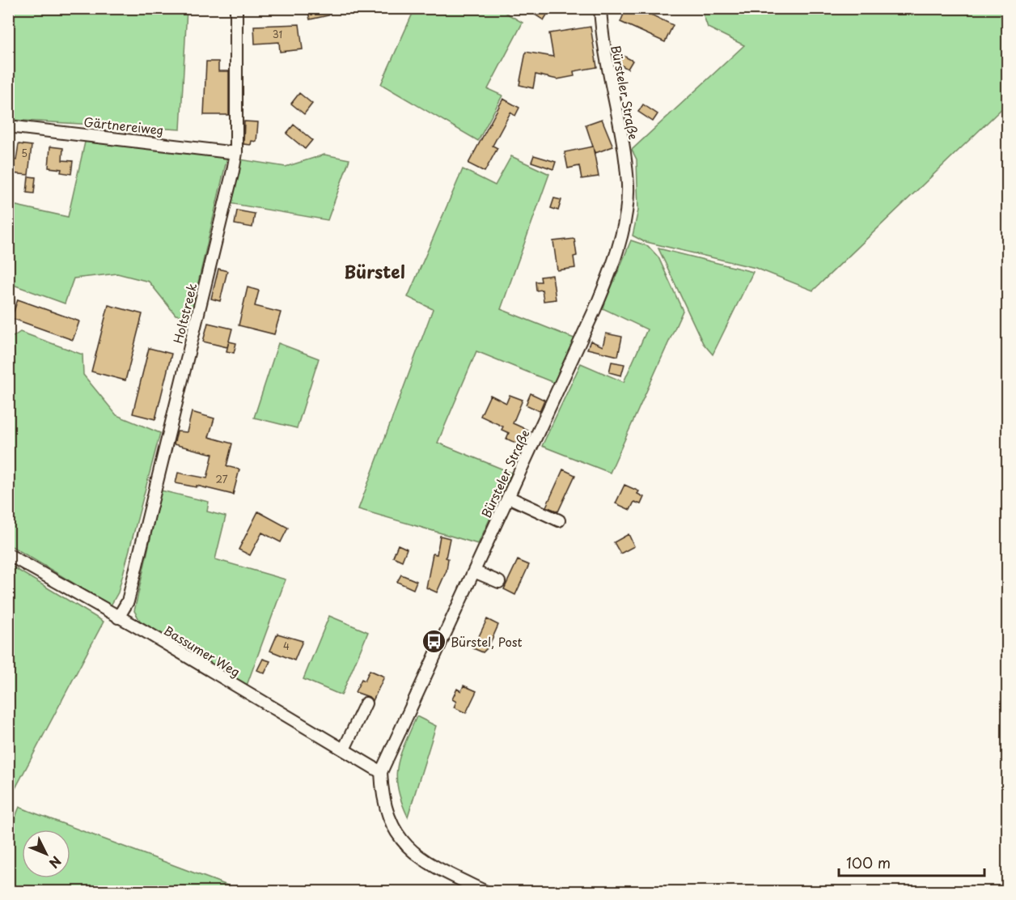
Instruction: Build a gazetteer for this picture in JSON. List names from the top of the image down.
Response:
{
  "streets": {
    "street": [
      "Bürsteler Straße",
      "Gärtnereiweg",
      "Holtstreek",
      "Bassumer Weg"
    ]
  },
  "crossings": [
    ["Bürsteler Straße", "Bassumer Weg"],
    ["Gärtnereiweg", "Holtstreek"],
    ["Holtstreek", "Bassumer Weg"]
  ],
  "districts": ["Bürstel"],
  "places": {
    "bus stop": ["Bürstel, Post"]
  },
  "house_numbers": [
    "31",
    "5",
    "27",
    "4"
  ],
  "scale_bar": "100 m",
  "north": "bottom right"
}
